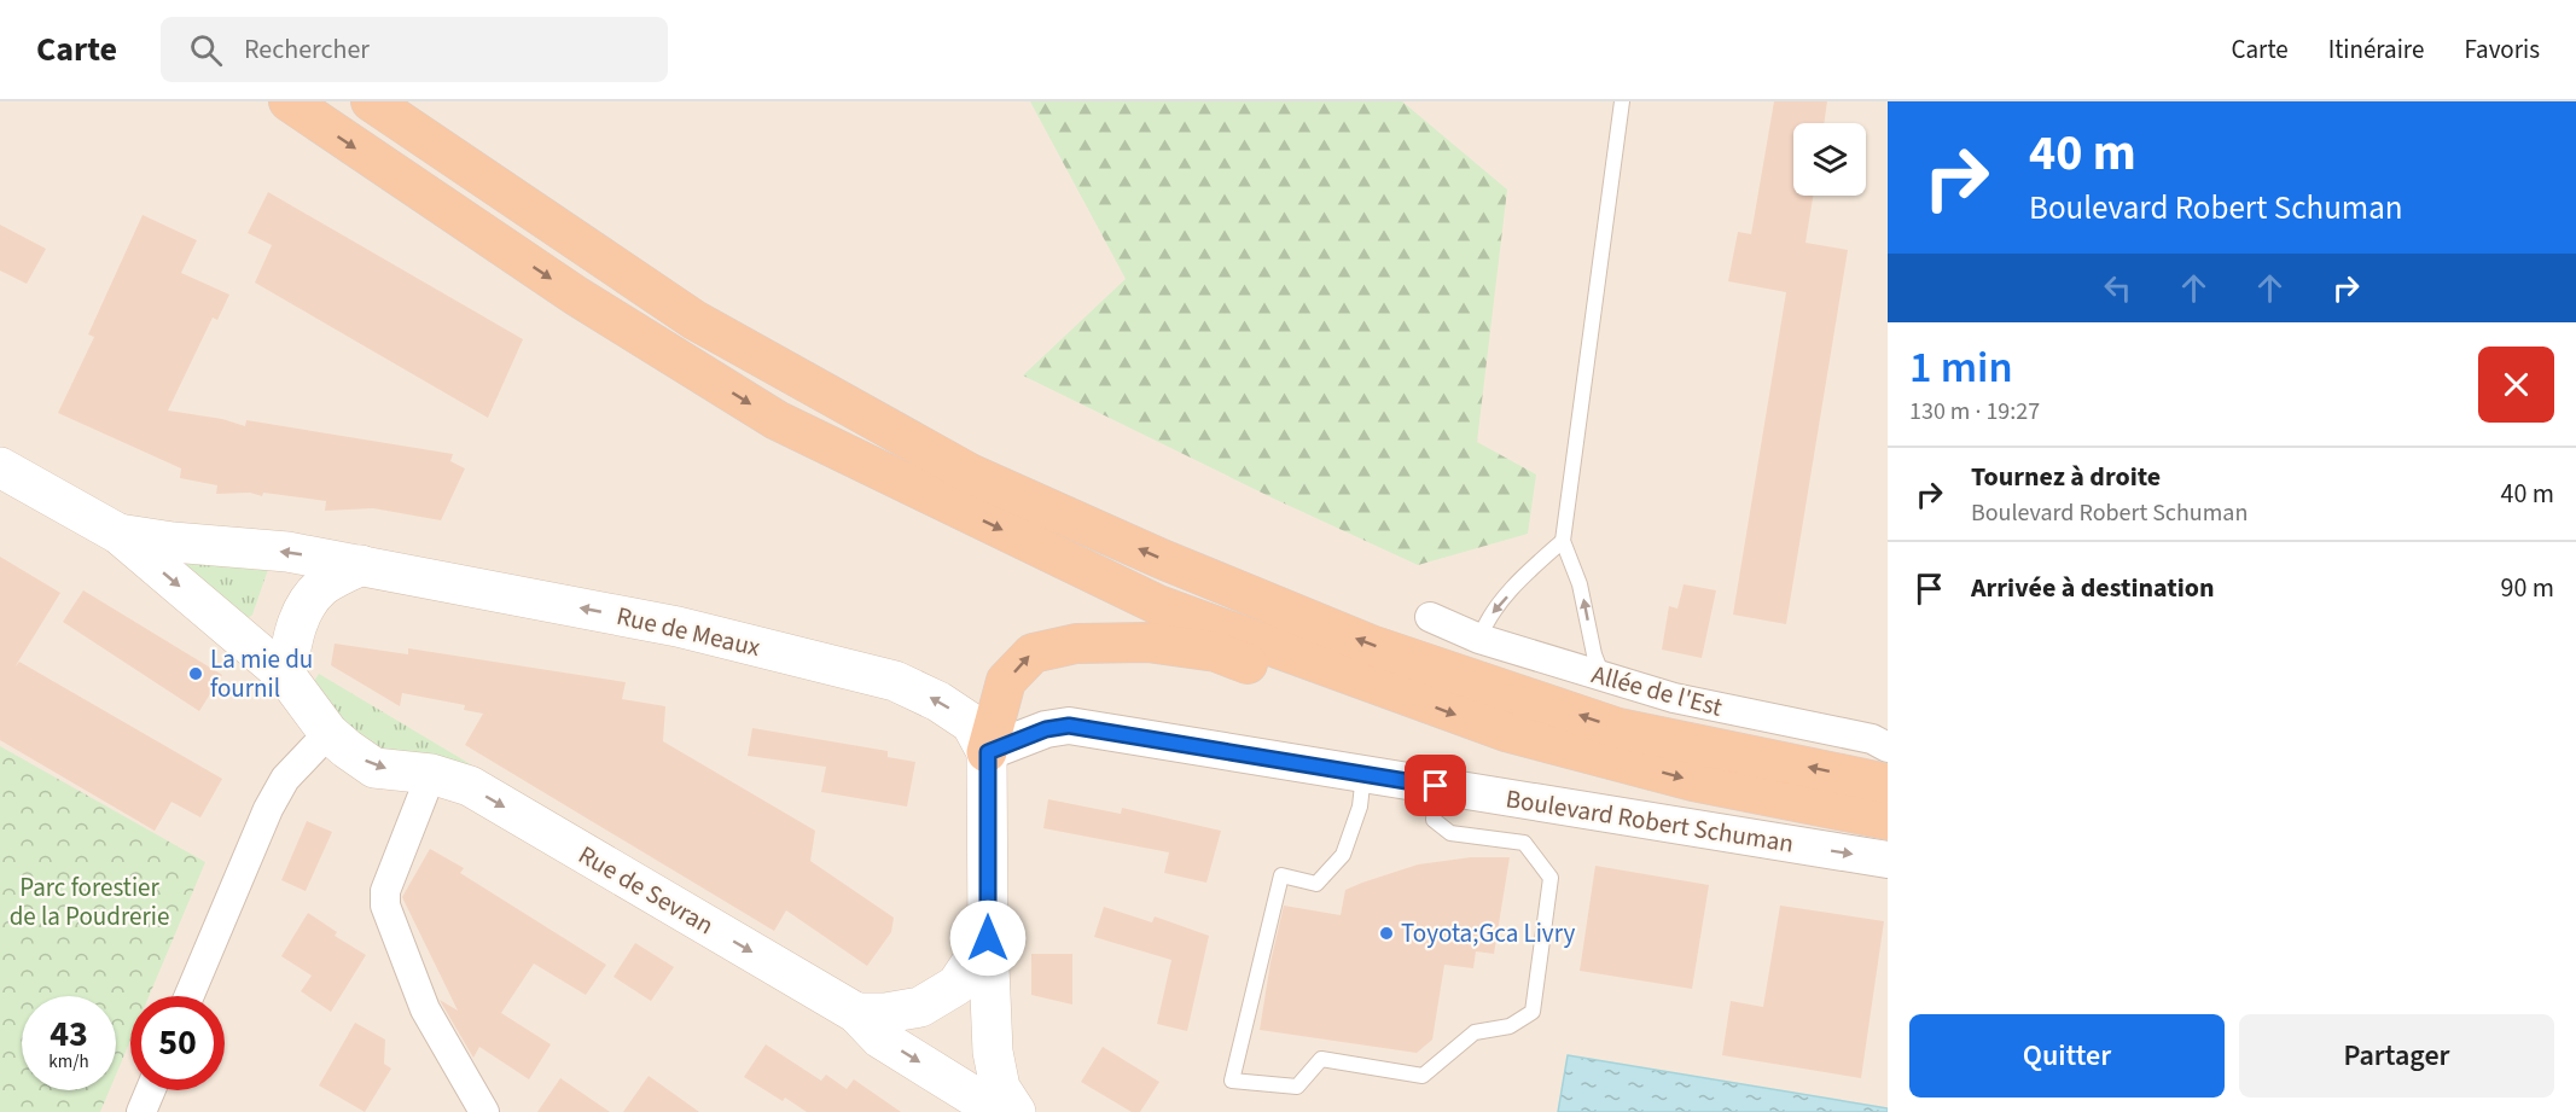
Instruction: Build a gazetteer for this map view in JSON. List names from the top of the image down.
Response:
{
  "streets": {
    "main road": ["Rue de Meaux", "Rue de Sevran"],
    "street": ["Allée de l'Est", "Boulevard Robert Schuman"]
  },
  "crossings": [
    ["Rue de Meaux", "Boulevard Robert Schuman"]
  ],
  "one_way": ["Rue de Meaux", "Boulevard Robert Schuman", "Rue de Sevran"],
  "parks": ["Parc forestier de la Poudrerie"],
  "places": ["La mie du fournil", "Toyota;Gca Livry"],
  "page": {
    "header": "Carte",
    "search": "Rechercher",
    "nav": ["Carte", "Itinéraire", "Favoris"],
    "turn": ["40 m", "Boulevard Robert Schuman"],
    "heading": ["1 min", "130 m · 19:27"],
    "list": [
      {
        "name": "Tournez à droite",
        "note": "Boulevard Robert Schuman",
        "value": "40 m"
      },
      {
        "name": "Arrivée à destination",
        "value": "90 m"
      }
    ],
    "speed": "43 km/h",
    "limit": "50",
    "buttons": ["Quitter", "Partager"]
  }
}
